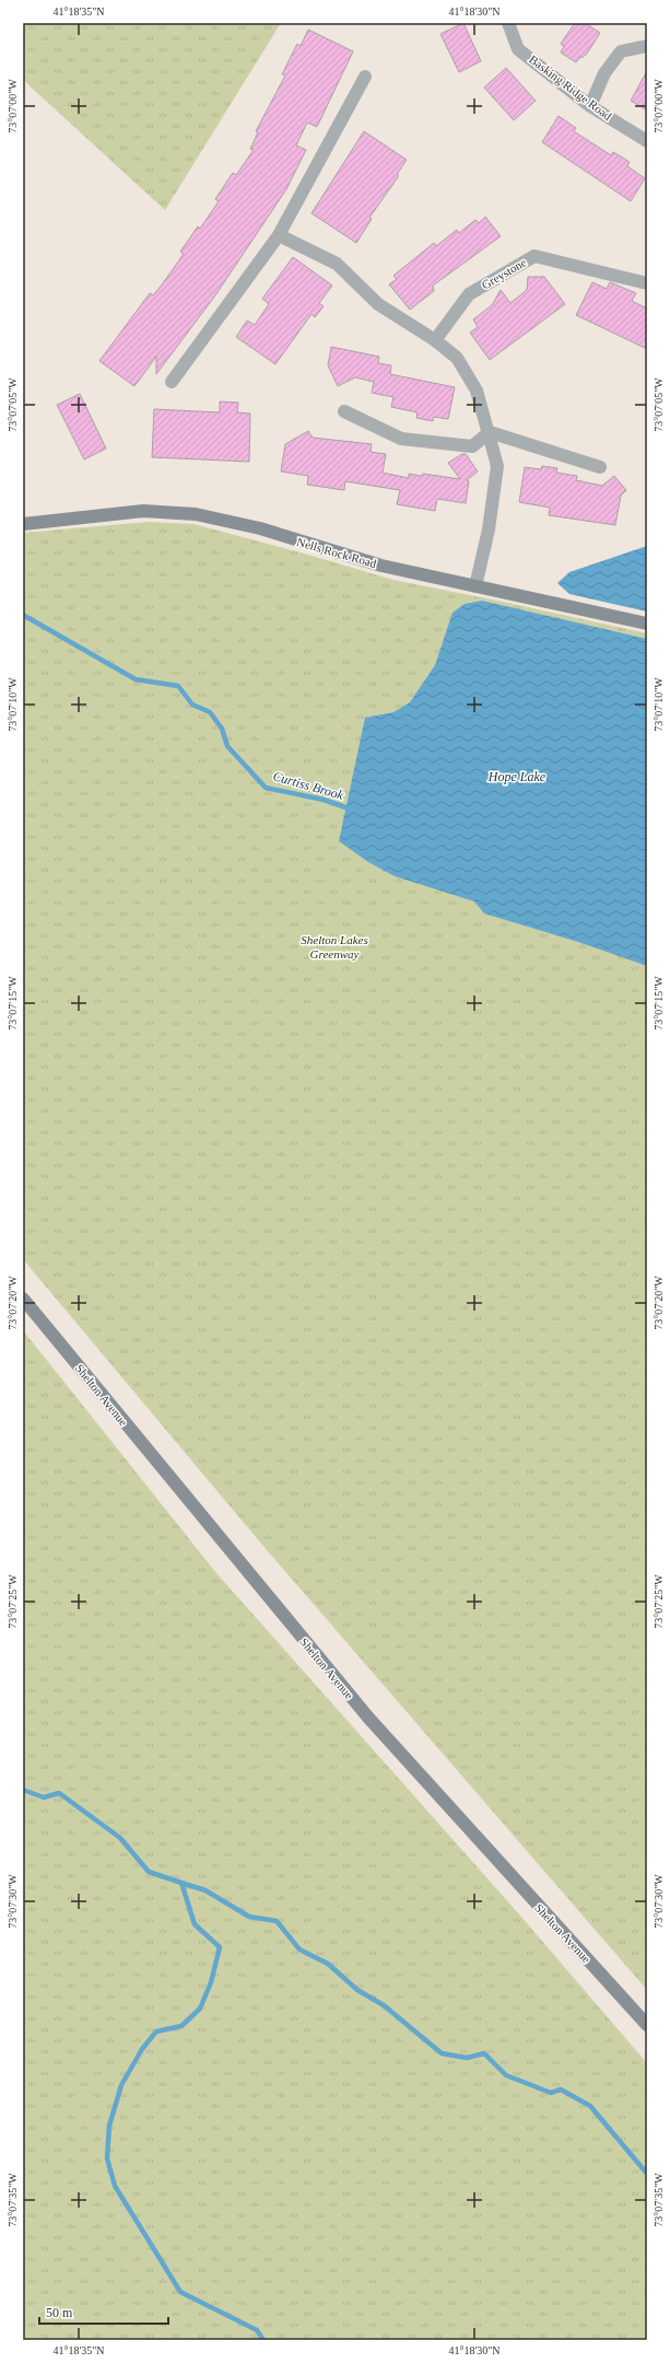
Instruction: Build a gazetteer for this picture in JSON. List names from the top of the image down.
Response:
{
  "streets": {
    "main road": ["Nells Rock Road", "Shelton Avenue"],
    "street": ["Basking Ridge Road", "Greystone"]
  },
  "water": ["Hope Lake", "Curtiss Brook"],
  "parks": ["Shelton Lakes Greenway"],
  "scale_bar": "50 m",
  "coordinates": [
    "41°18'35\"N",
    "41°18'30\"N",
    "73°07'00\"W",
    "73°07'05\"W",
    "73°07'10\"W",
    "73°07'15\"W",
    "73°07'20\"W",
    "73°07'25\"W",
    "73°07'30\"W",
    "73°07'35\"W"
  ]
}
